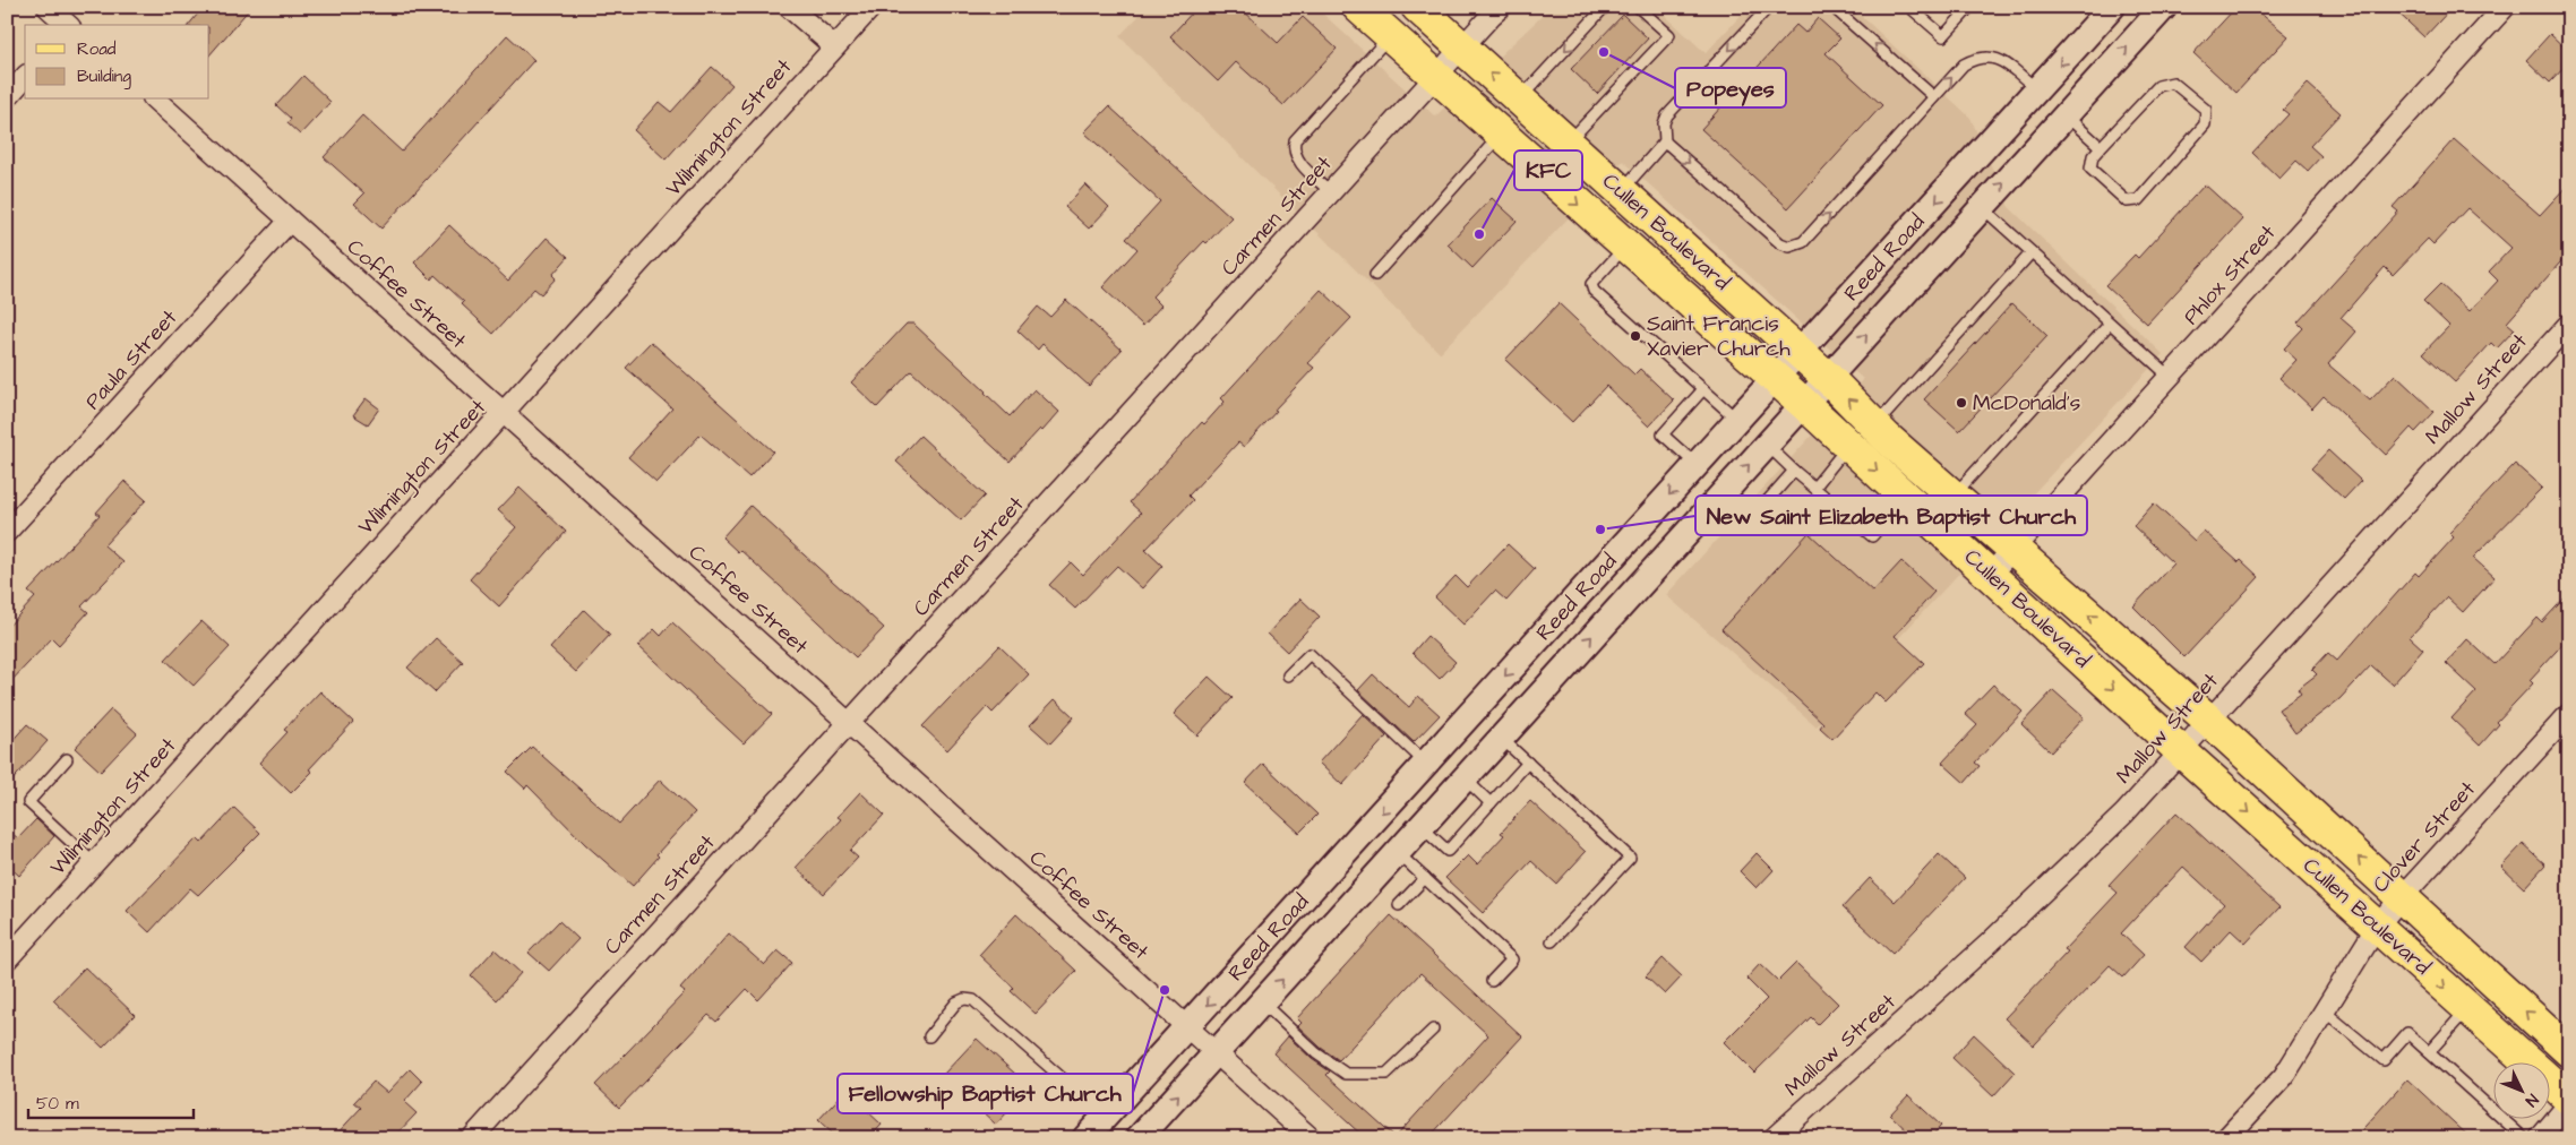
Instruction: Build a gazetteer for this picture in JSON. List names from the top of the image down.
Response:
{
  "streets": {
    "main road": ["Cullen Boulevard"],
    "street": [
      "Wilmington Street",
      "Carmen Street",
      "Reed Road",
      "Phlox Street",
      "Coffee Street",
      "Paula Street",
      "Mallow Street",
      "Clover Street"
    ]
  },
  "crossings": [
    ["Wilmington Street", "Coffee Street"],
    ["Carmen Street", "Cullen Boulevard"],
    ["Carmen Street", "Coffee Street"],
    ["Cullen Boulevard", "Reed Road"],
    ["Cullen Boulevard", "Phlox Street"],
    ["Cullen Boulevard", "Mallow Street"],
    ["Cullen Boulevard", "Clover Street"],
    ["Reed Road", "Coffee Street"],
    ["Coffee Street", "Paula Street"]
  ],
  "places": [
    "Popeyes",
    "KFC",
    "Saint Francis Xavier Church",
    "McDonald's",
    "New Saint Elizabeth Baptist Church",
    "Fellowship Baptist Church"
  ],
  "legend": ["Road", "Building"],
  "scale_bar": "50 m",
  "north": "bottom right"
}
